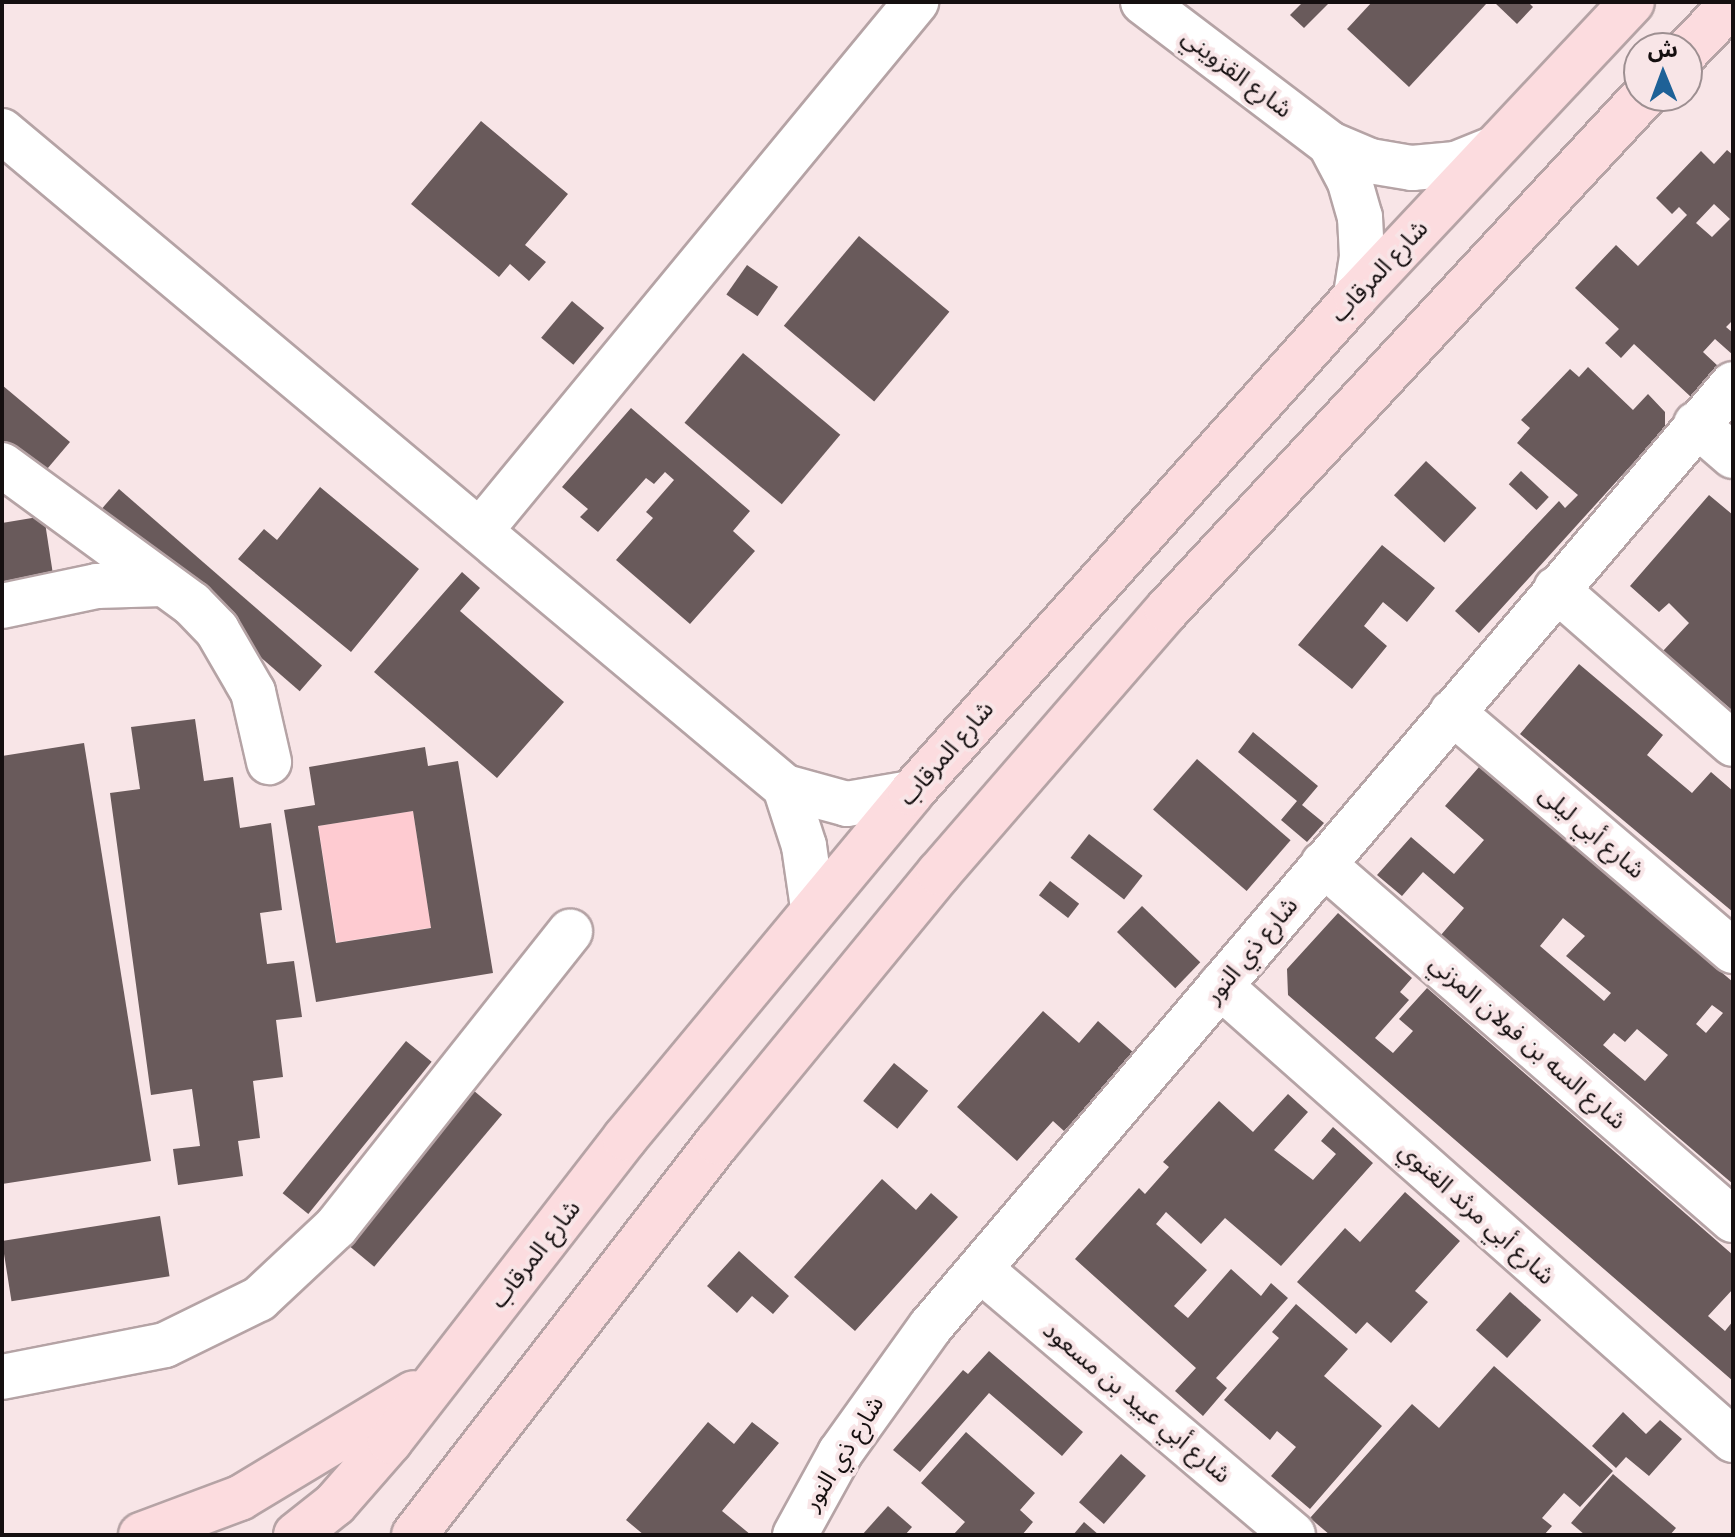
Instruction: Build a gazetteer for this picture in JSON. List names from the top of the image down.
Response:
{
  "streets": {
    "main road": ["شارع المرقاب"],
    "street": [
      "شارع القزويني",
      "شارع أبي ليلى",
      "شارع ذي النور",
      "شارع السه بن فولان المزني",
      "شارع أبي مرثد الغنوي",
      "شارع أبي عبيد بن مسعود"
    ]
  },
  "crossings": [
    ["شارع القزويني", "شارع المرقاب"],
    ["شارع أبي ليلى", "شارع ذي النور"],
    ["شارع ذي النور", "شارع السه بن فولان المزني"],
    ["شارع ذي النور", "شارع أبي مرثد الغنوي"],
    ["شارع ذي النور", "شارع أبي عبيد بن مسعود"]
  ],
  "north": "top"
}
